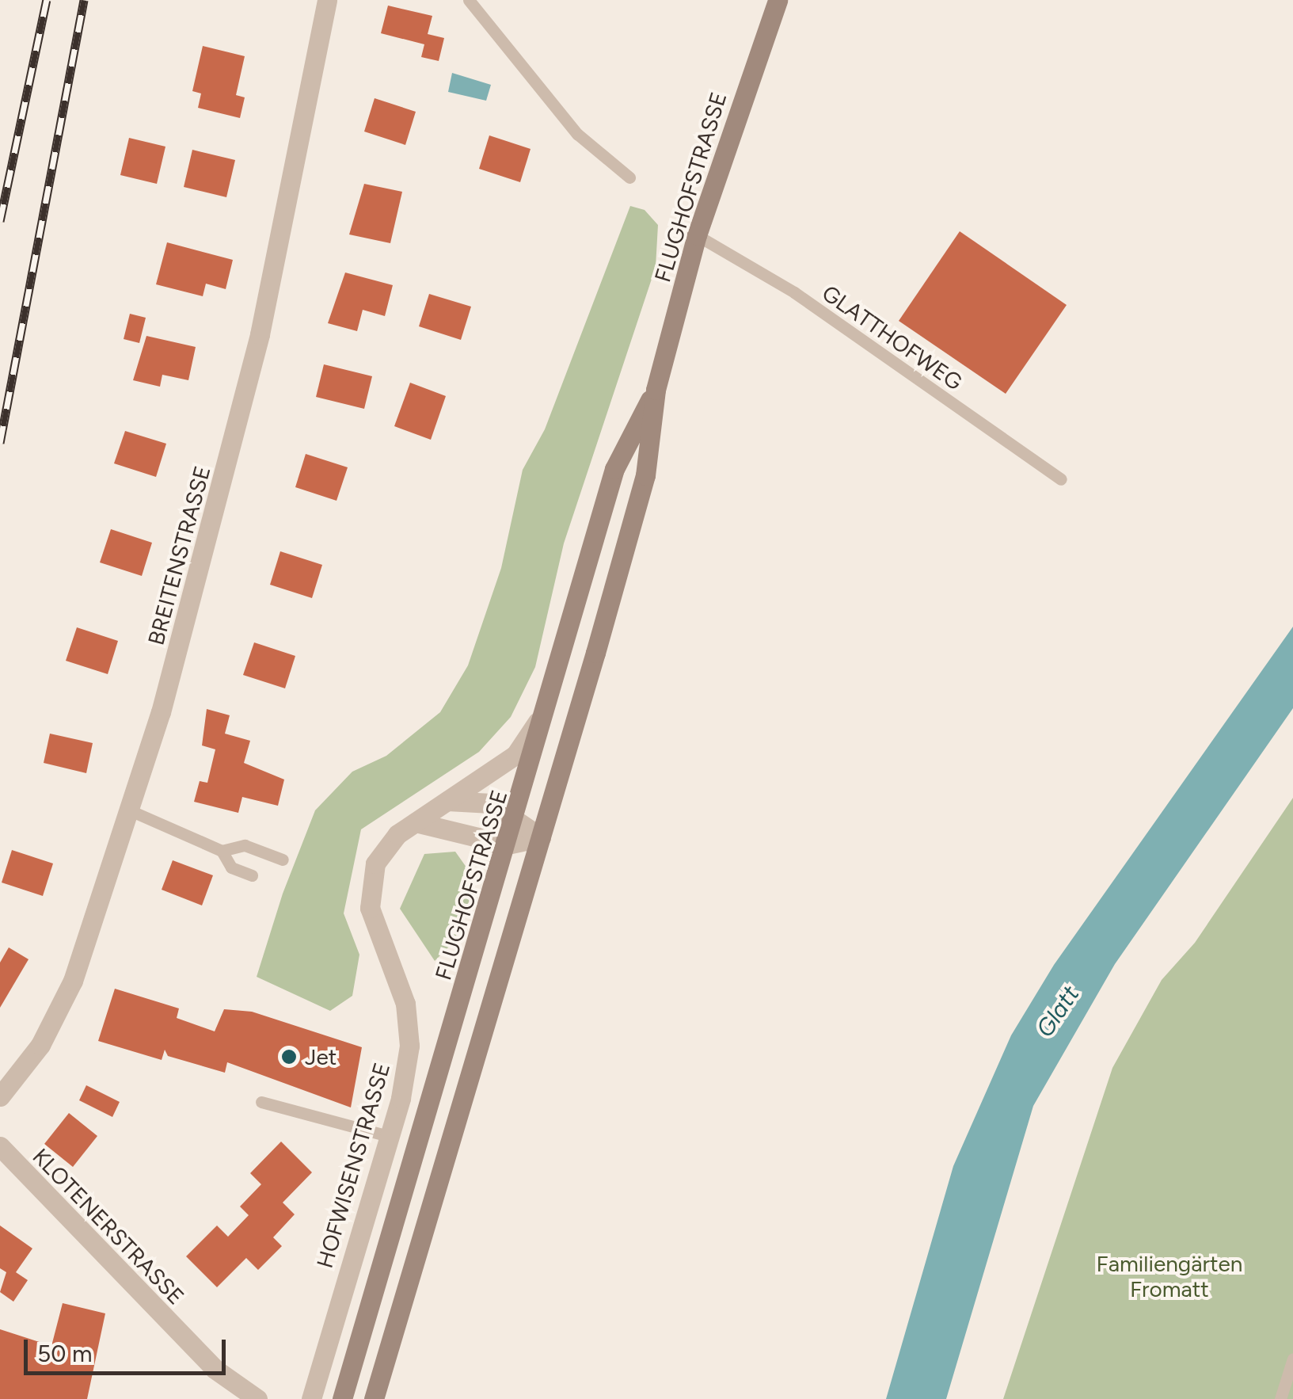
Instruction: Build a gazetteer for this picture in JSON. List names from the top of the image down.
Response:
{
  "streets": {
    "main road": ["FLUGHOFSTRASSE"],
    "street": ["BREITENSTRASSE", "HOFWISENSTRASSE", "KLOTENERSTRASSE"],
    "lane": ["GLATTHOFWEG"]
  },
  "crossings": [
    ["FLUGHOFSTRASSE", "GLATTHOFWEG"],
    ["FLUGHOFSTRASSE", "HOFWISENSTRASSE"]
  ],
  "water": ["Glatt"],
  "parks": ["Familiengärten Fromatt"],
  "places": ["Jet"],
  "scale_bar": "50 m"
}
